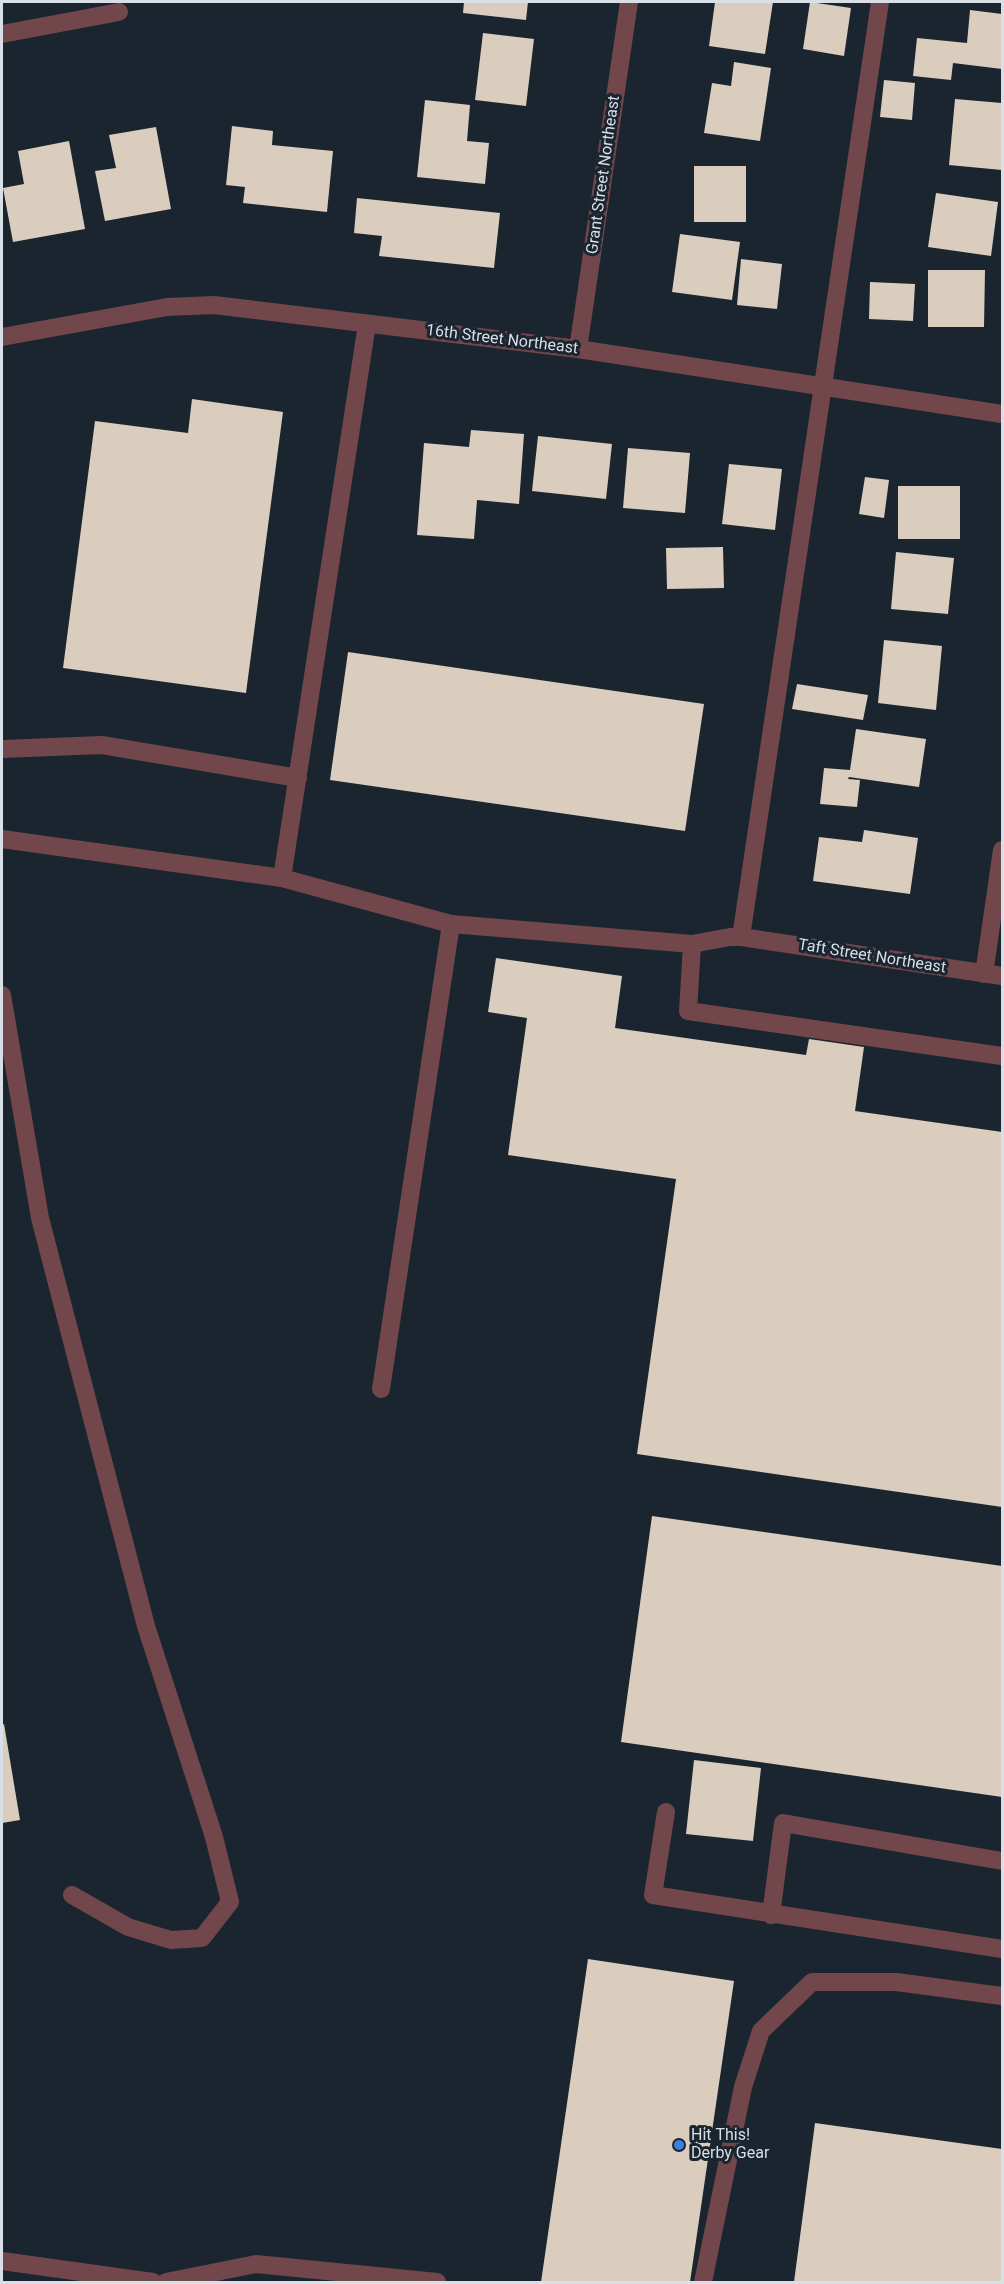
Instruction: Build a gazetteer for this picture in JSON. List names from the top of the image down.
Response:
{
  "streets": {
    "street": ["Grant Street Northeast", "16th Street Northeast", "Taft Street Northeast"]
  },
  "crossings": [
    ["Grant Street Northeast", "16th Street Northeast"]
  ],
  "places": ["Hit This! Derby Gear"]
}
